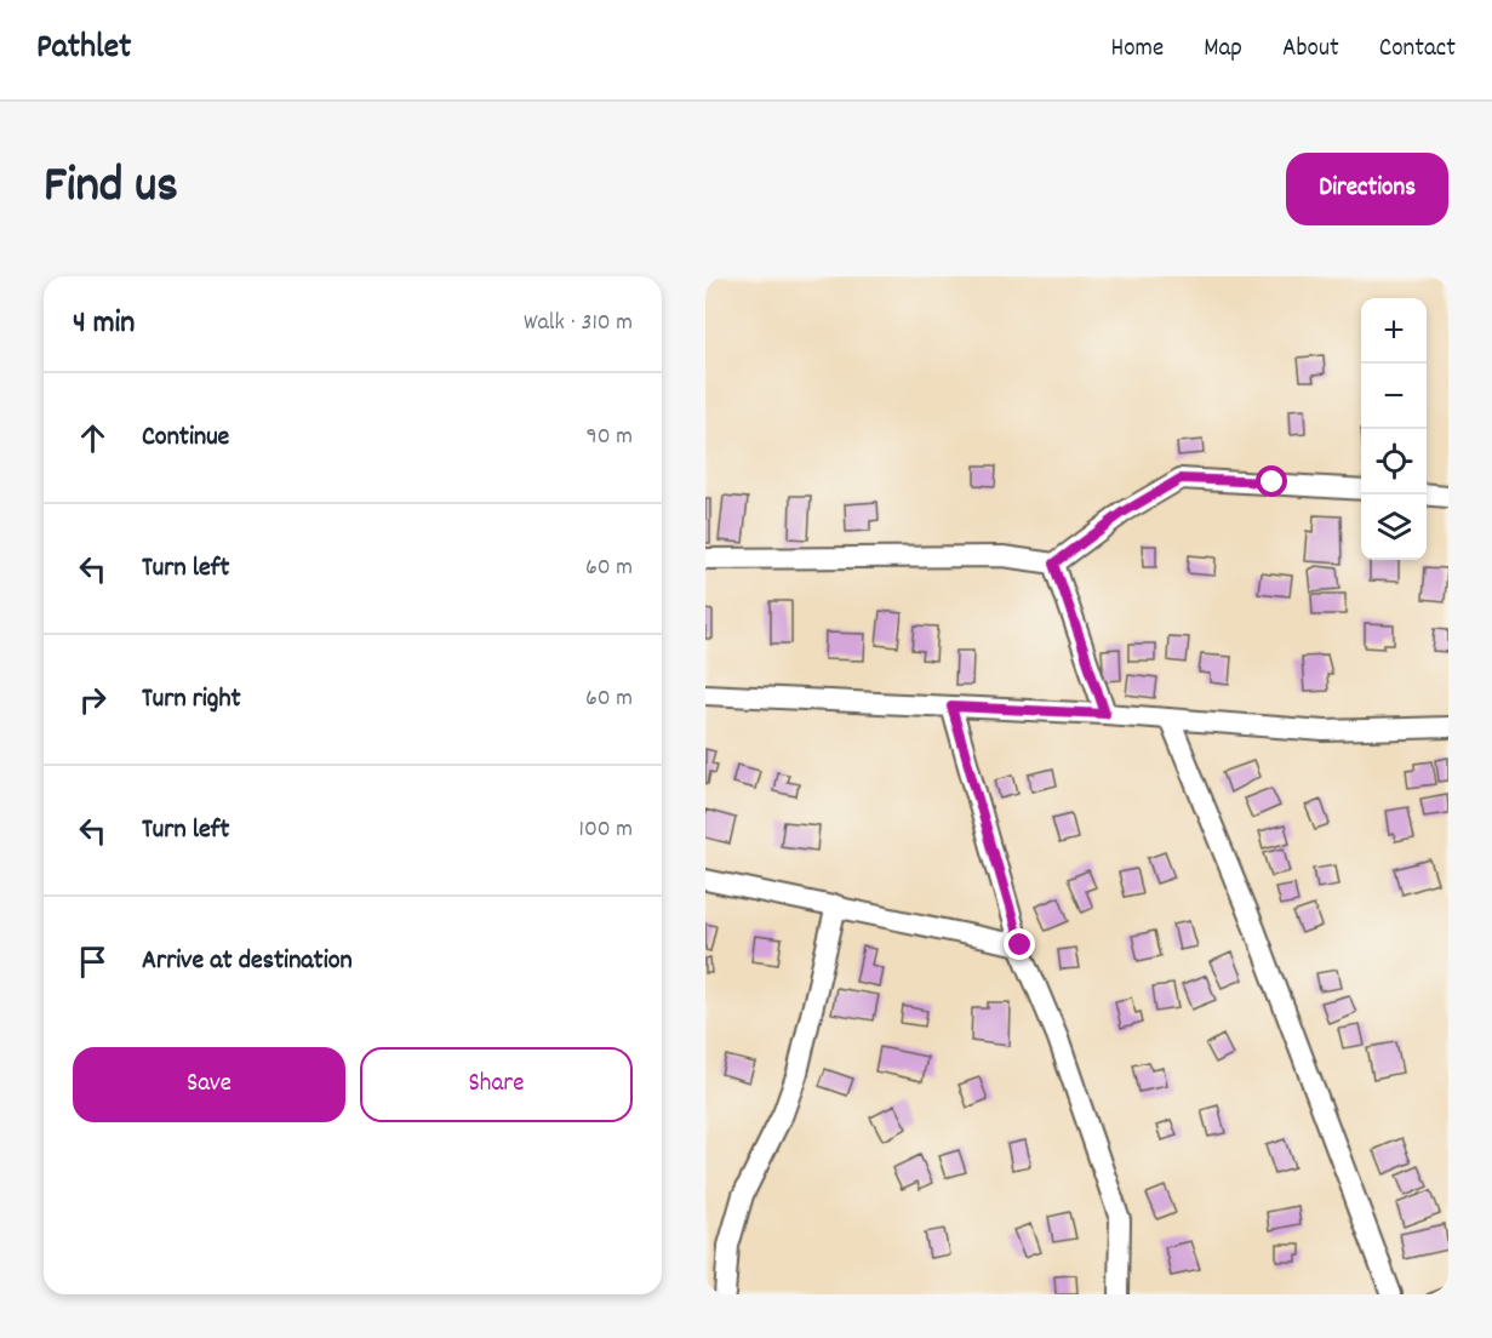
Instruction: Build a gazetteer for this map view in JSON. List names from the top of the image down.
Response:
{
  "page": {
    "header": "Pathlet",
    "nav": [
      "Home",
      "Map",
      "About",
      "Contact"
    ],
    "title": "Find us",
    "buttons": [
      "Directions",
      ["Save", "Share"]
    ],
    "heading": ["4 min", "Walk · 310 m"],
    "map_buttons": ["+", "−"],
    "list": [
      ["Continue", "90 m"],
      ["Turn left", "60 m"],
      ["Turn right", "60 m"],
      ["Turn left", "100 m"],
      "Arrive at destination"
    ]
  }
}
